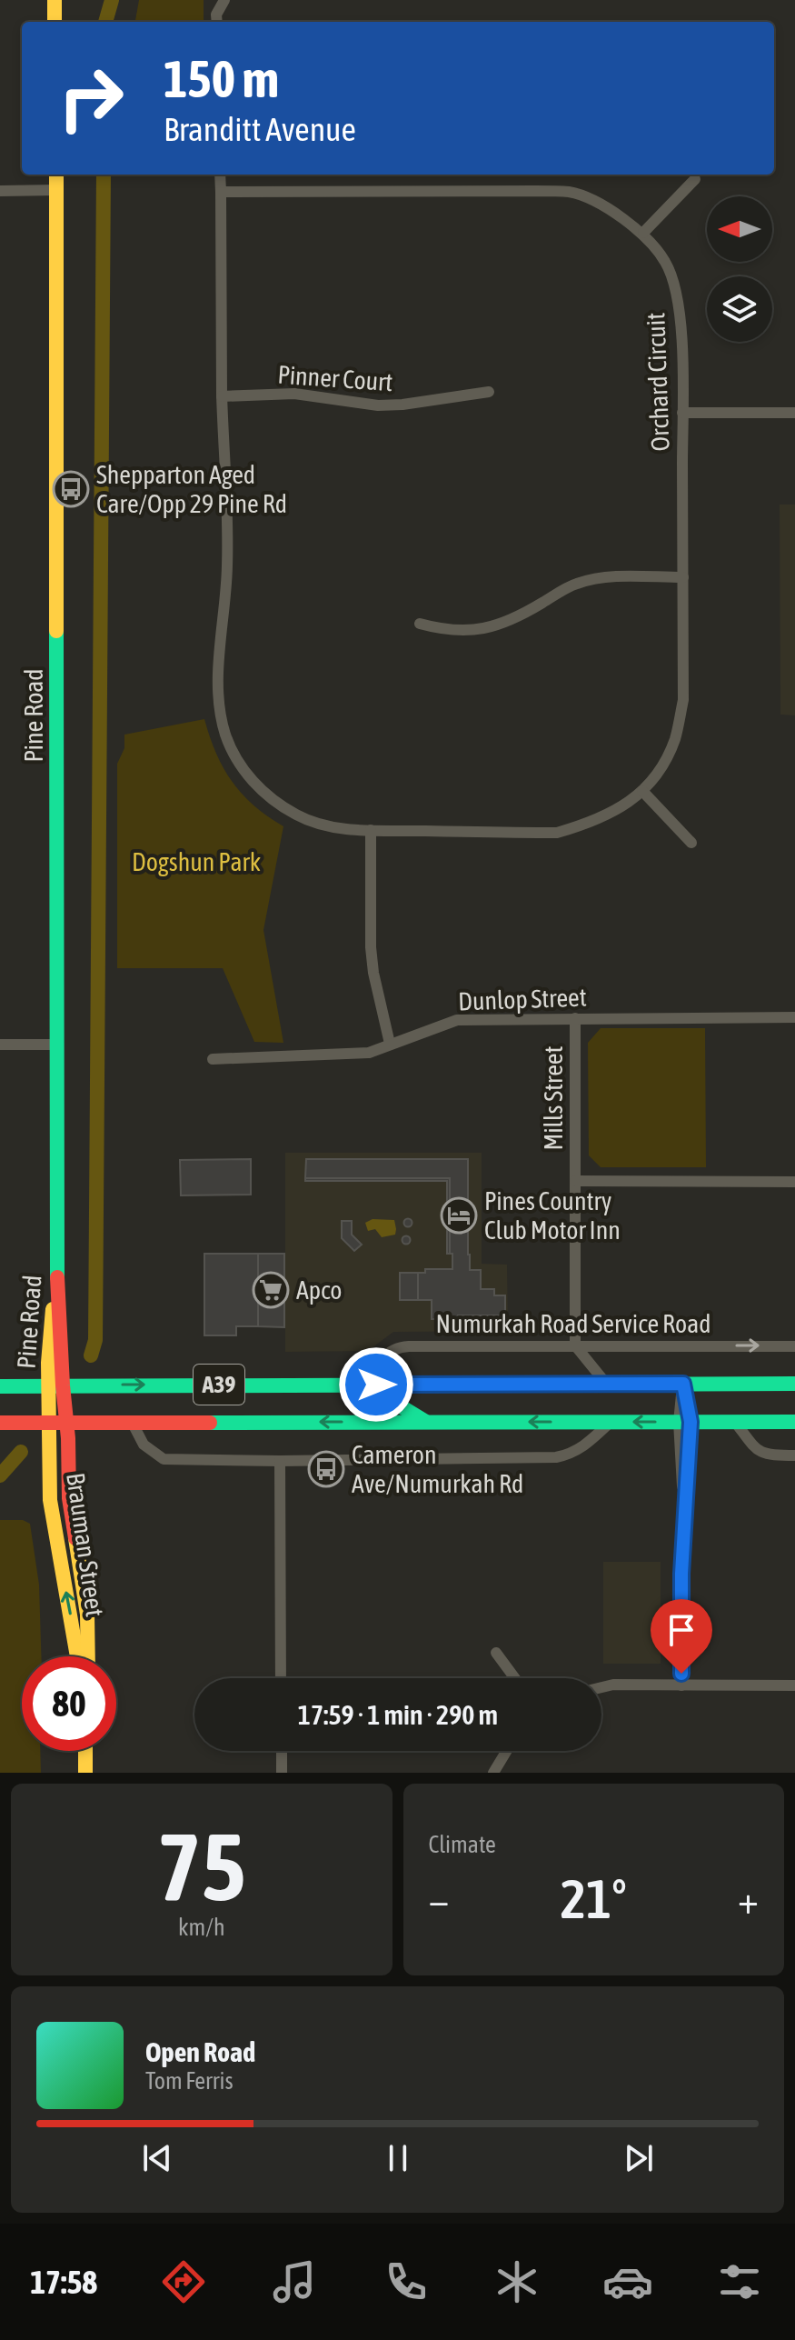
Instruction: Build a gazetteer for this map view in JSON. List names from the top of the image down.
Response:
{
  "streets": {
    "main road": ["Pine Road", "A39", "Brauman Street"],
    "street": [
      "Pinner Court",
      "Orchard Circuit",
      "Dunlop Street",
      "Mills Street",
      "Numurkah Road Service Road"
    ]
  },
  "crossings": [
    ["Pinner Court", "Orchard Circuit"],
    ["Pine Road", "A39"],
    ["Pine Road", "Brauman Street"],
    ["Dunlop Street", "Mills Street"],
    ["Mills Street", "Numurkah Road Service Road"],
    ["Numurkah Road Service Road", "A39"],
    ["A39", "Brauman Street"]
  ],
  "one_way": ["Numurkah Road Service Road"],
  "parks": ["Dogshun Park"],
  "places": {
    "bus stop": ["Shepparton Aged Care/Opp 29 Pine Rd", "Cameron Ave/Numurkah Rd"],
    "hotel": ["Pines Country Club Motor Inn"],
    "supermarket": ["Apco"]
  },
  "north": "left",
  "page": {
    "turn": ["150 m", "Branditt Avenue"],
    "limit": "80",
    "trip": "17:59 · 1 min · 290 m",
    "tile": [
      ["75", "km/h"],
      "Climate"
    ],
    "heat": ["−", "21°", "+"],
    "song": ["Open Road", "Tom Ferris"],
    "tabs": "17:58"
  }
}
